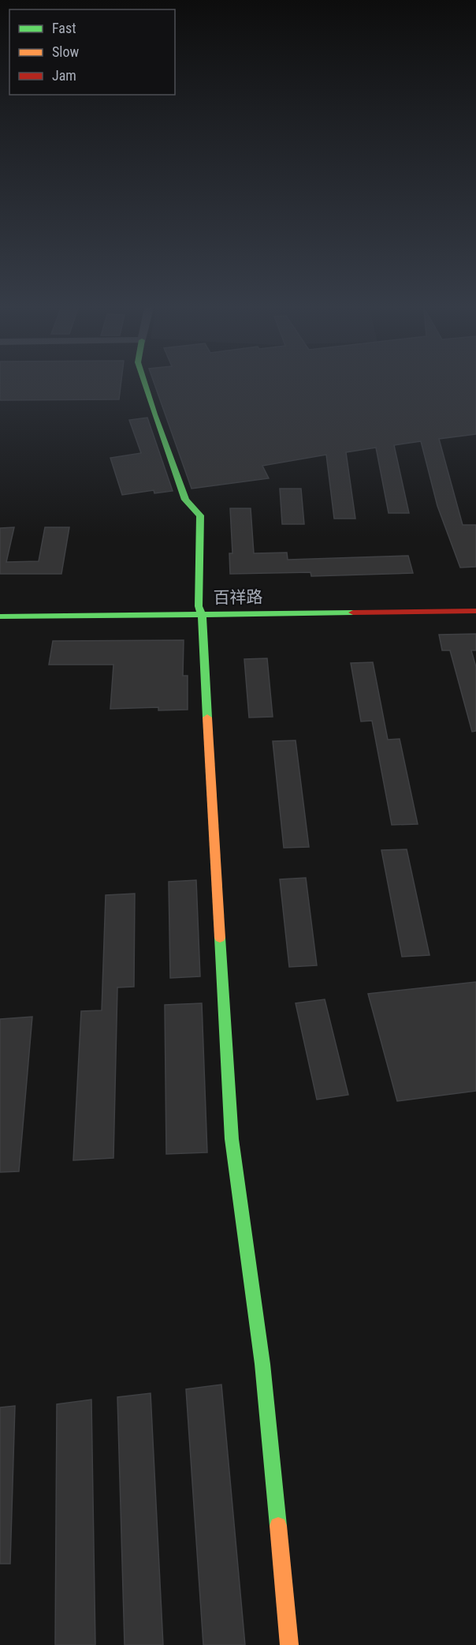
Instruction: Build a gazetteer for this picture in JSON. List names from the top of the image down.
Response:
{
  "streets": {
    "street": ["百祥路"]
  },
  "legend": ["Fast", "Slow", "Jam"]
}
